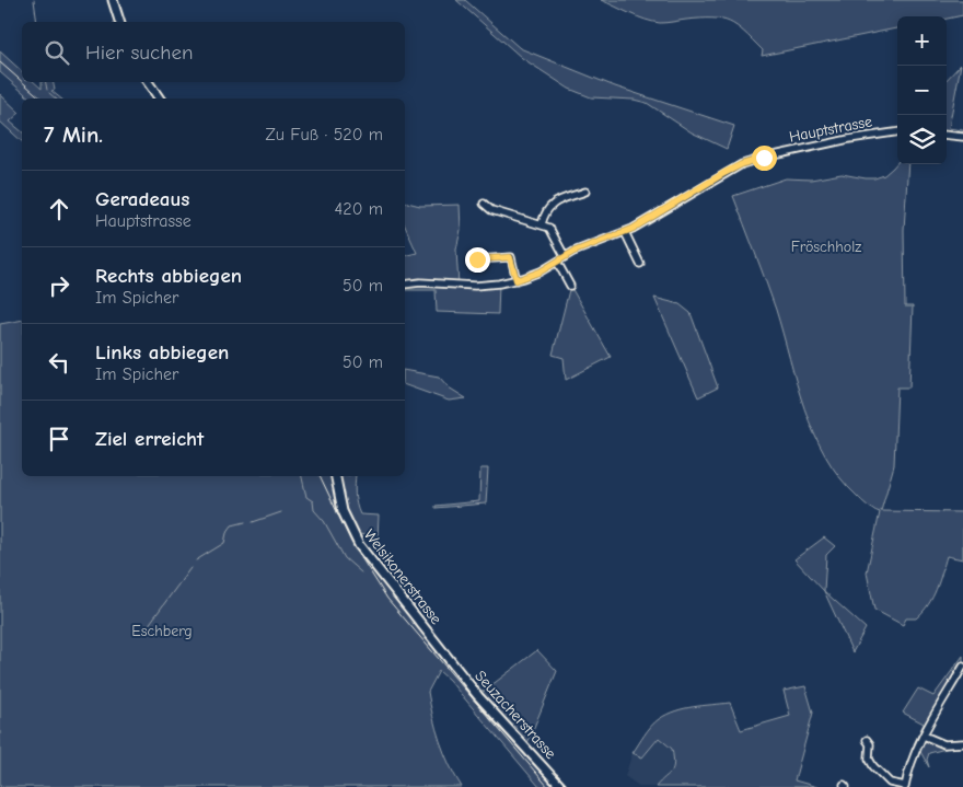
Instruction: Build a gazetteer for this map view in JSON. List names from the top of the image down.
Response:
{
  "streets": {
    "main road": ["Welsikonerstrasse", "Seuzacherstrasse"],
    "street": ["Hauptstrasse"]
  },
  "crossings": [
    ["Welsikonerstrasse", "Seuzacherstrasse"]
  ],
  "parks": ["Fröschholz", "Eschberg"],
  "page": {
    "map_buttons": ["+", "−"],
    "search": "Hier suchen",
    "heading": ["7 Min.", "Zu Fuß · 520 m"],
    "list": [
      ["Geradeaus", "Hauptstrasse", "420 m"],
      ["Rechts abbiegen", "Im Spicher", "50 m"],
      ["Links abbiegen", "Im Spicher", "50 m"],
      "Ziel erreicht"
    ]
  }
}
